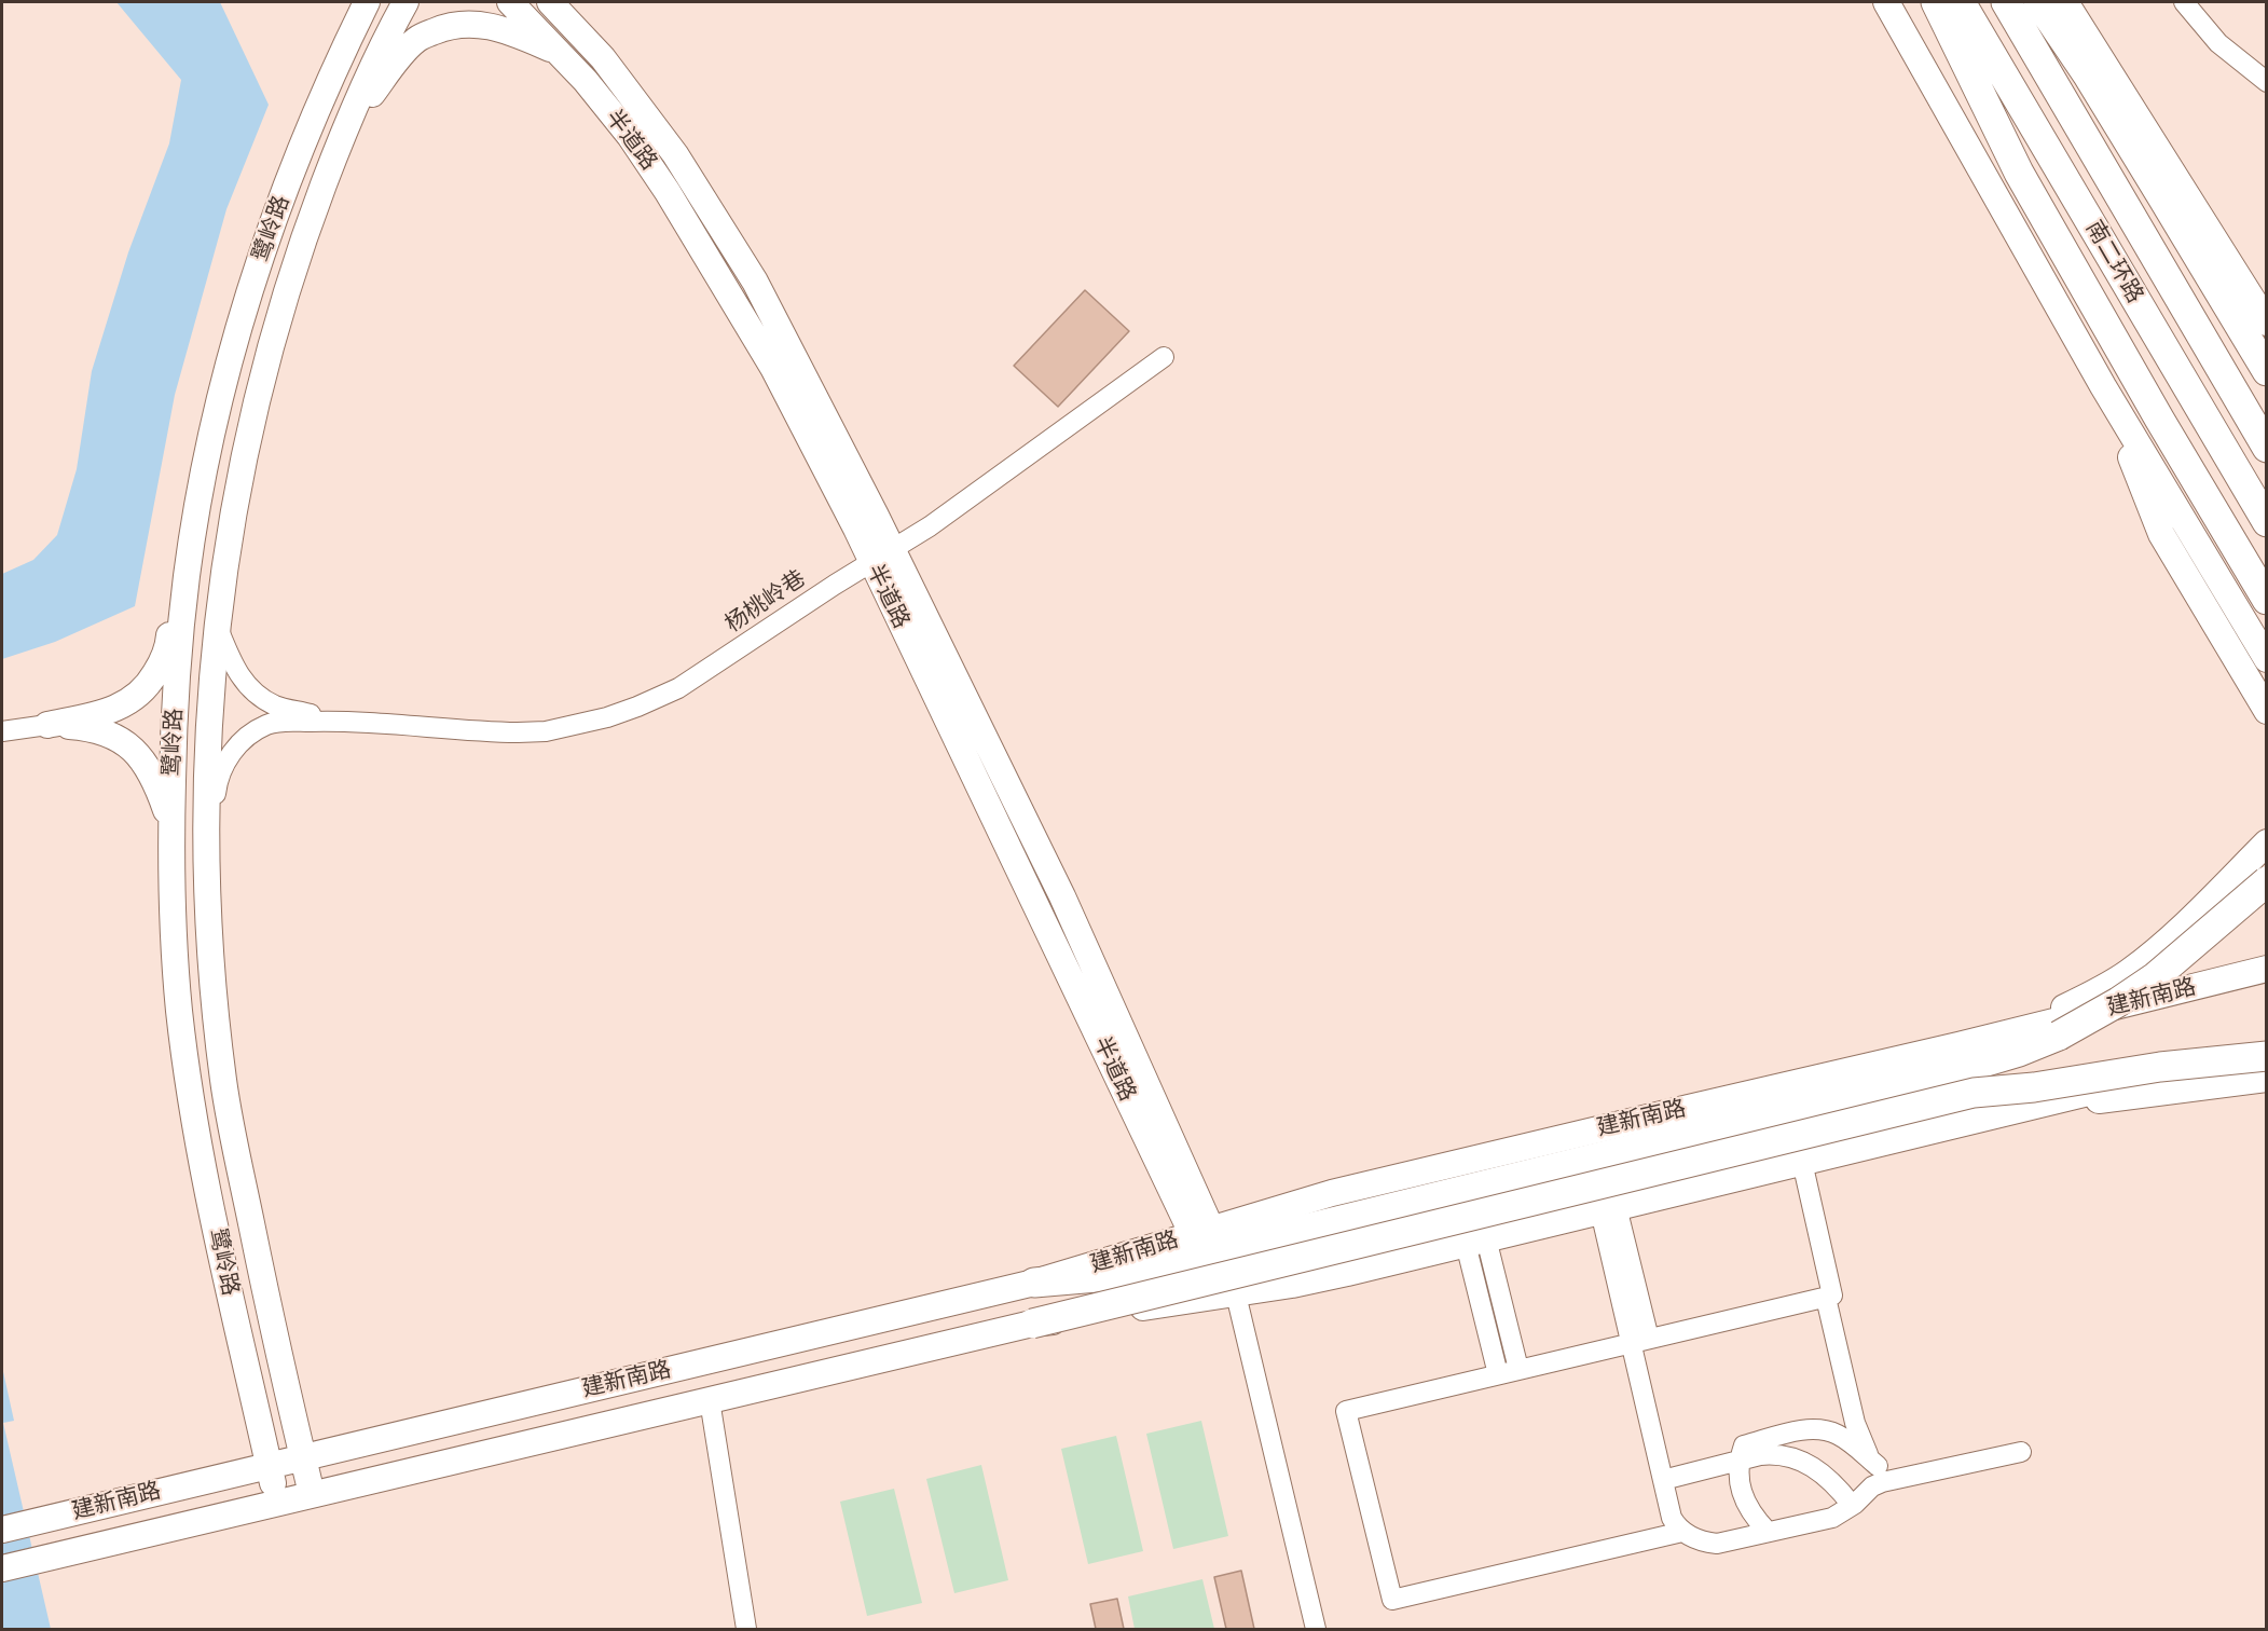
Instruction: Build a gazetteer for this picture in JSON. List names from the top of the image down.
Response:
{
  "streets": {
    "highway": ["南二环路"],
    "main road": ["半道路", "鹭岭路", "建新南路"],
    "street": ["杨桃岭巷"]
  },
  "crossings": [
    ["半道路", "杨桃岭巷"],
    ["半道路", "建新南路"],
    ["鹭岭路", "建新南路"]
  ]
}
